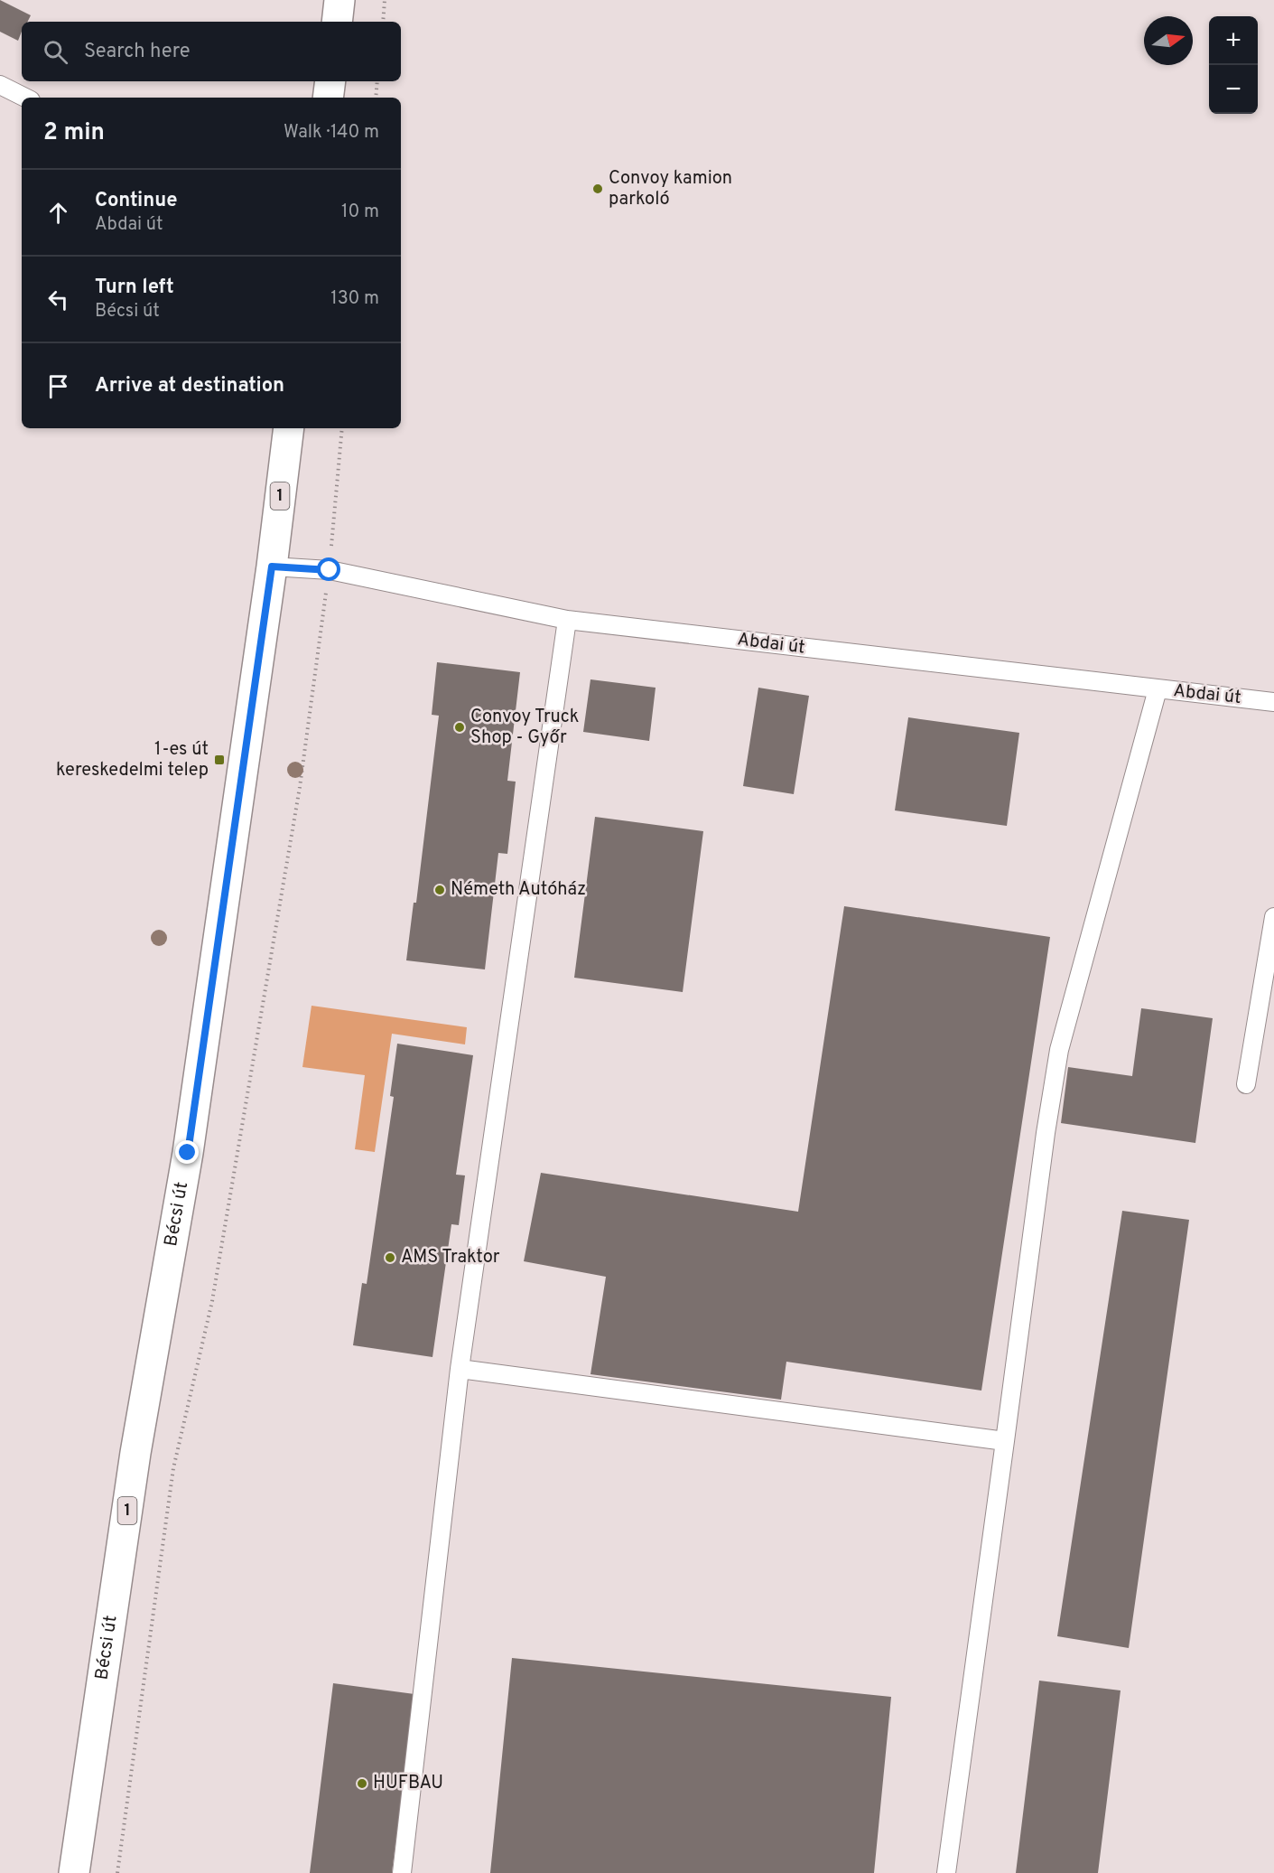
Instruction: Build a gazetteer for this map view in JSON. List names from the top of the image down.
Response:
{
  "streets": {
    "main road": ["1", "Bécsi út"],
    "lane": ["Abdai út"]
  },
  "crossings": [
    ["Abdai út", "Bécsi út"]
  ],
  "places": {
    "other": [
      "Convoy kamion parkoló",
      "Convoy Truck Shop - Győr",
      "Németh Autóház",
      "AMS Traktor",
      "HUFBAU"
    ],
    "transit": ["1-es út kereskedelmi telep"]
  },
  "north": "right",
  "page": {
    "map_buttons": ["+", "−"],
    "search": "Search here",
    "heading": ["2 min", "Walk · 140 m"],
    "list": [
      ["Continue", "Abdai út", "10 m"],
      ["Turn left", "Bécsi út", "130 m"],
      "Arrive at destination"
    ]
  }
}
